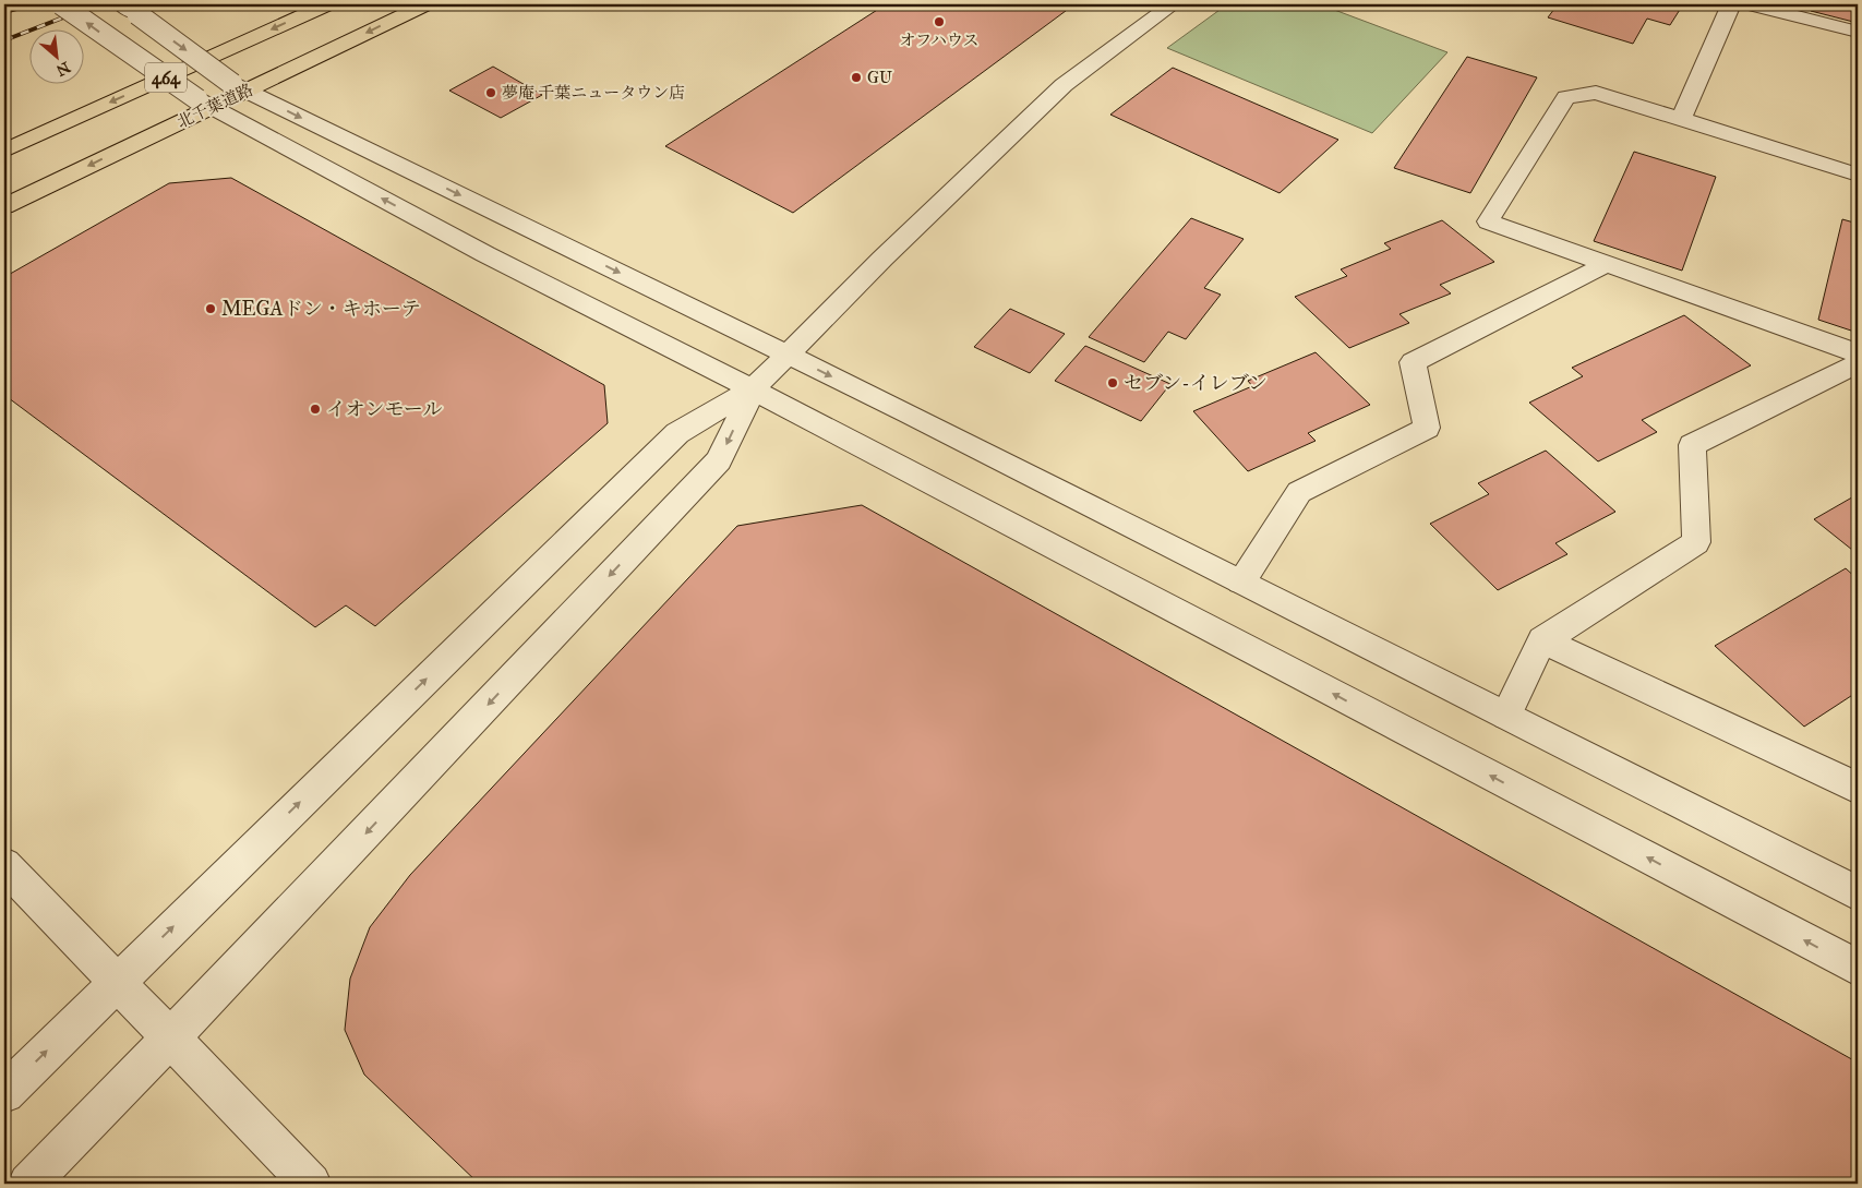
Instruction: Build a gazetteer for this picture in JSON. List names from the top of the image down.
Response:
{
  "streets": {
    "highway": ["464", "北千葉道路"]
  },
  "places": [
    "オフハウス",
    "GU",
    "夢庵 千葉ニュータウン店",
    "MEGAドン・キホーテ",
    "セブン-イレブン",
    "イオンモール"
  ],
  "north": "bottom right"
}
